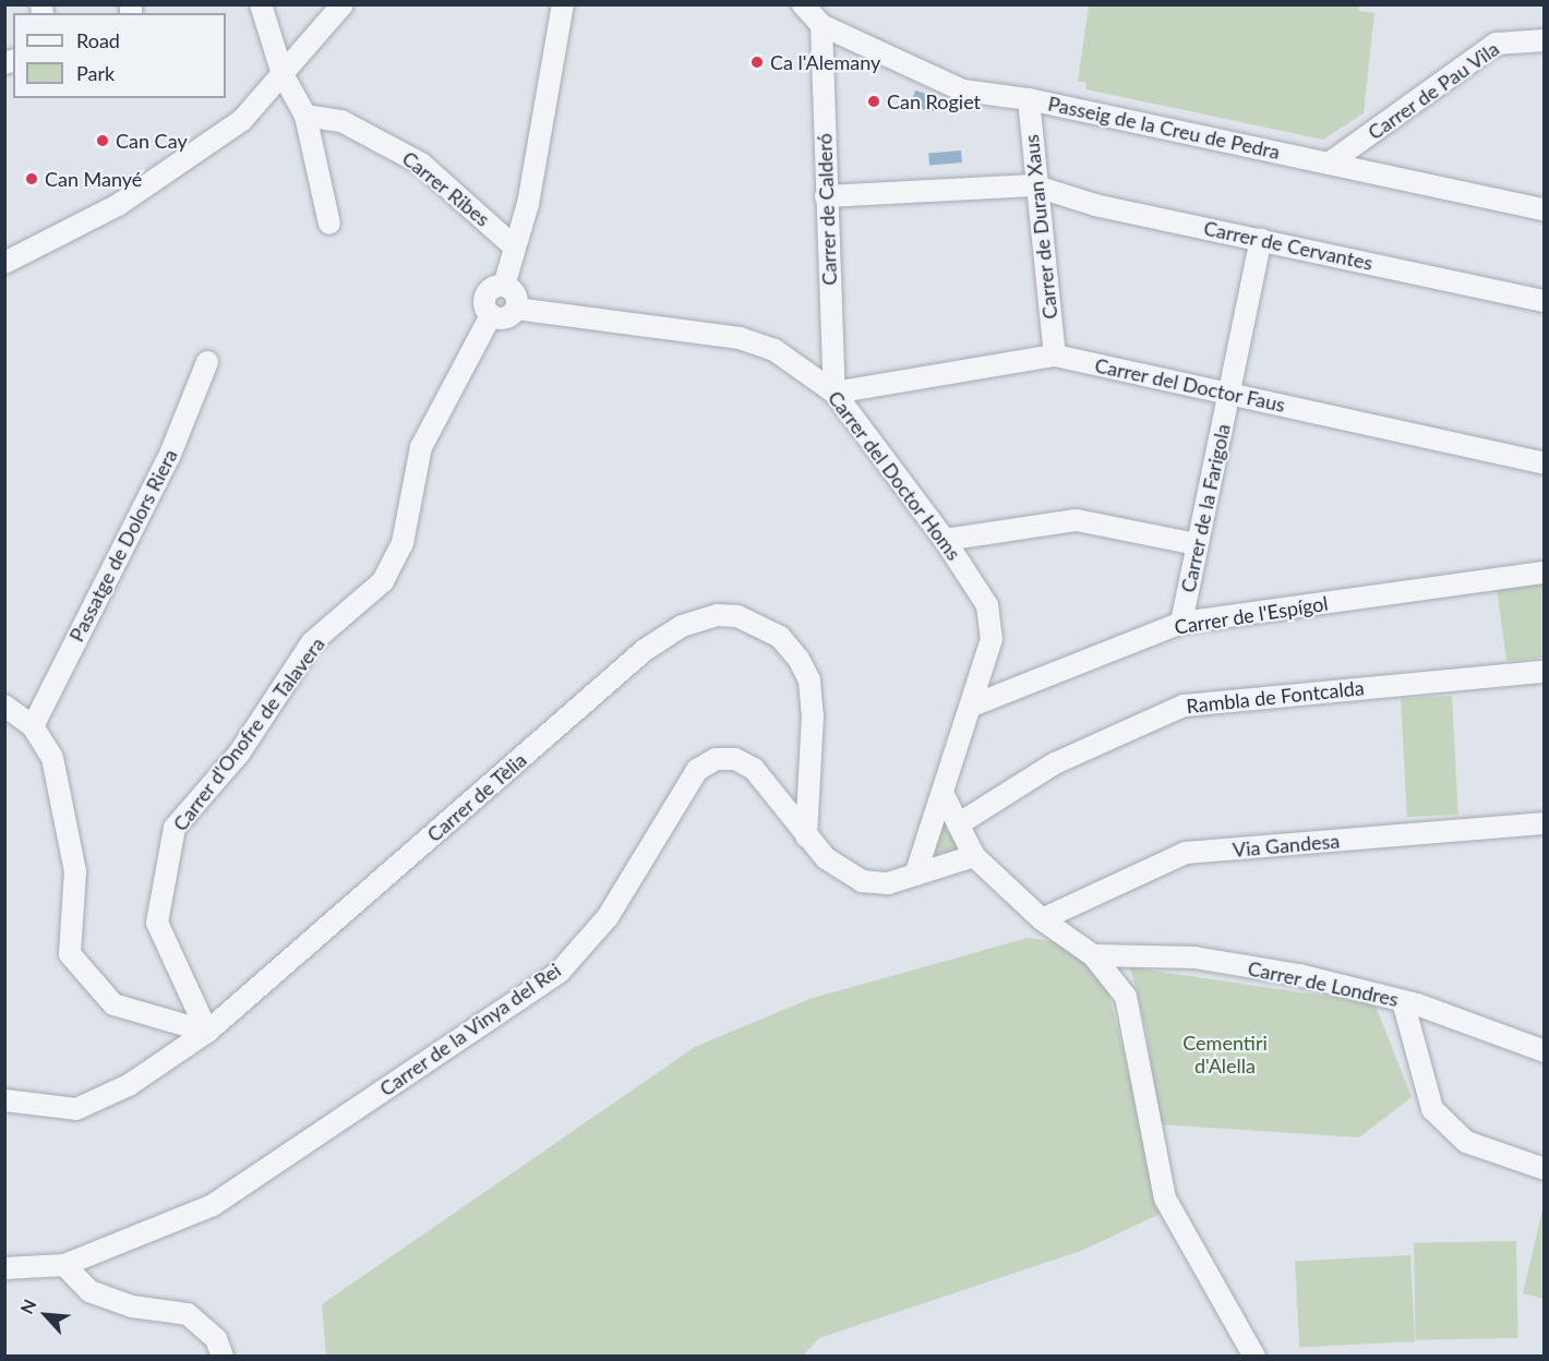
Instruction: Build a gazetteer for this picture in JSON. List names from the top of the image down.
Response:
{
  "streets": {
    "street": [
      "Carrer de Pau Vila",
      "Passeig de la Creu de Pedra",
      "Carrer Ribes",
      "Carrer de Calderó",
      "Carrer de Duran Xaus",
      "Carrer de Cervantes",
      "Carrer del Doctor Faus",
      "Carrer del Doctor Homs",
      "Carrer de la Farigola",
      "Passatge de Dolors Riera",
      "Carrer de l'Espígol",
      "Rambla de Fontcalda",
      "Carrer d'Onofre de Talavera",
      "Carrer de Tèlia",
      "Via Gandesa",
      "Carrer de Londres",
      "Carrer de la Vinya del Rei"
    ]
  },
  "crossings": [
    ["Carrer de Pau Vila", "Passeig de la Creu de Pedra"],
    ["Passeig de la Creu de Pedra", "Carrer de Calderó"],
    ["Passeig de la Creu de Pedra", "Carrer de Duran Xaus"],
    ["Carrer de Calderó", "Carrer de Cervantes"],
    ["Carrer de Calderó", "Carrer del Doctor Faus"],
    ["Carrer de Calderó", "Carrer del Doctor Homs"],
    ["Carrer de Duran Xaus", "Carrer de Cervantes"],
    ["Carrer de Duran Xaus", "Carrer del Doctor Faus"],
    ["Carrer de Cervantes", "Carrer de la Farigola"],
    ["Carrer del Doctor Faus", "Carrer del Doctor Homs"],
    ["Carrer del Doctor Faus", "Carrer de la Farigola"],
    ["Carrer del Doctor Homs", "Carrer de l'Espígol"],
    ["Carrer del Doctor Homs", "Carrer d'Onofre de Talavera"],
    ["Carrer del Doctor Homs", "Carrer de la Vinya del Rei"],
    ["Carrer de la Farigola", "Carrer de l'Espígol"],
    ["Carrer d'Onofre de Talavera", "Carrer de Tèlia"],
    ["Carrer de Tèlia", "Carrer de la Vinya del Rei"]
  ],
  "parks": ["Cementiri d'Alella"],
  "places": [
    "Ca l'Alemany",
    "Can Rogiet",
    "Can Cay",
    "Can Manyé"
  ],
  "legend": ["Road", "Park"],
  "north": "top left"
}
